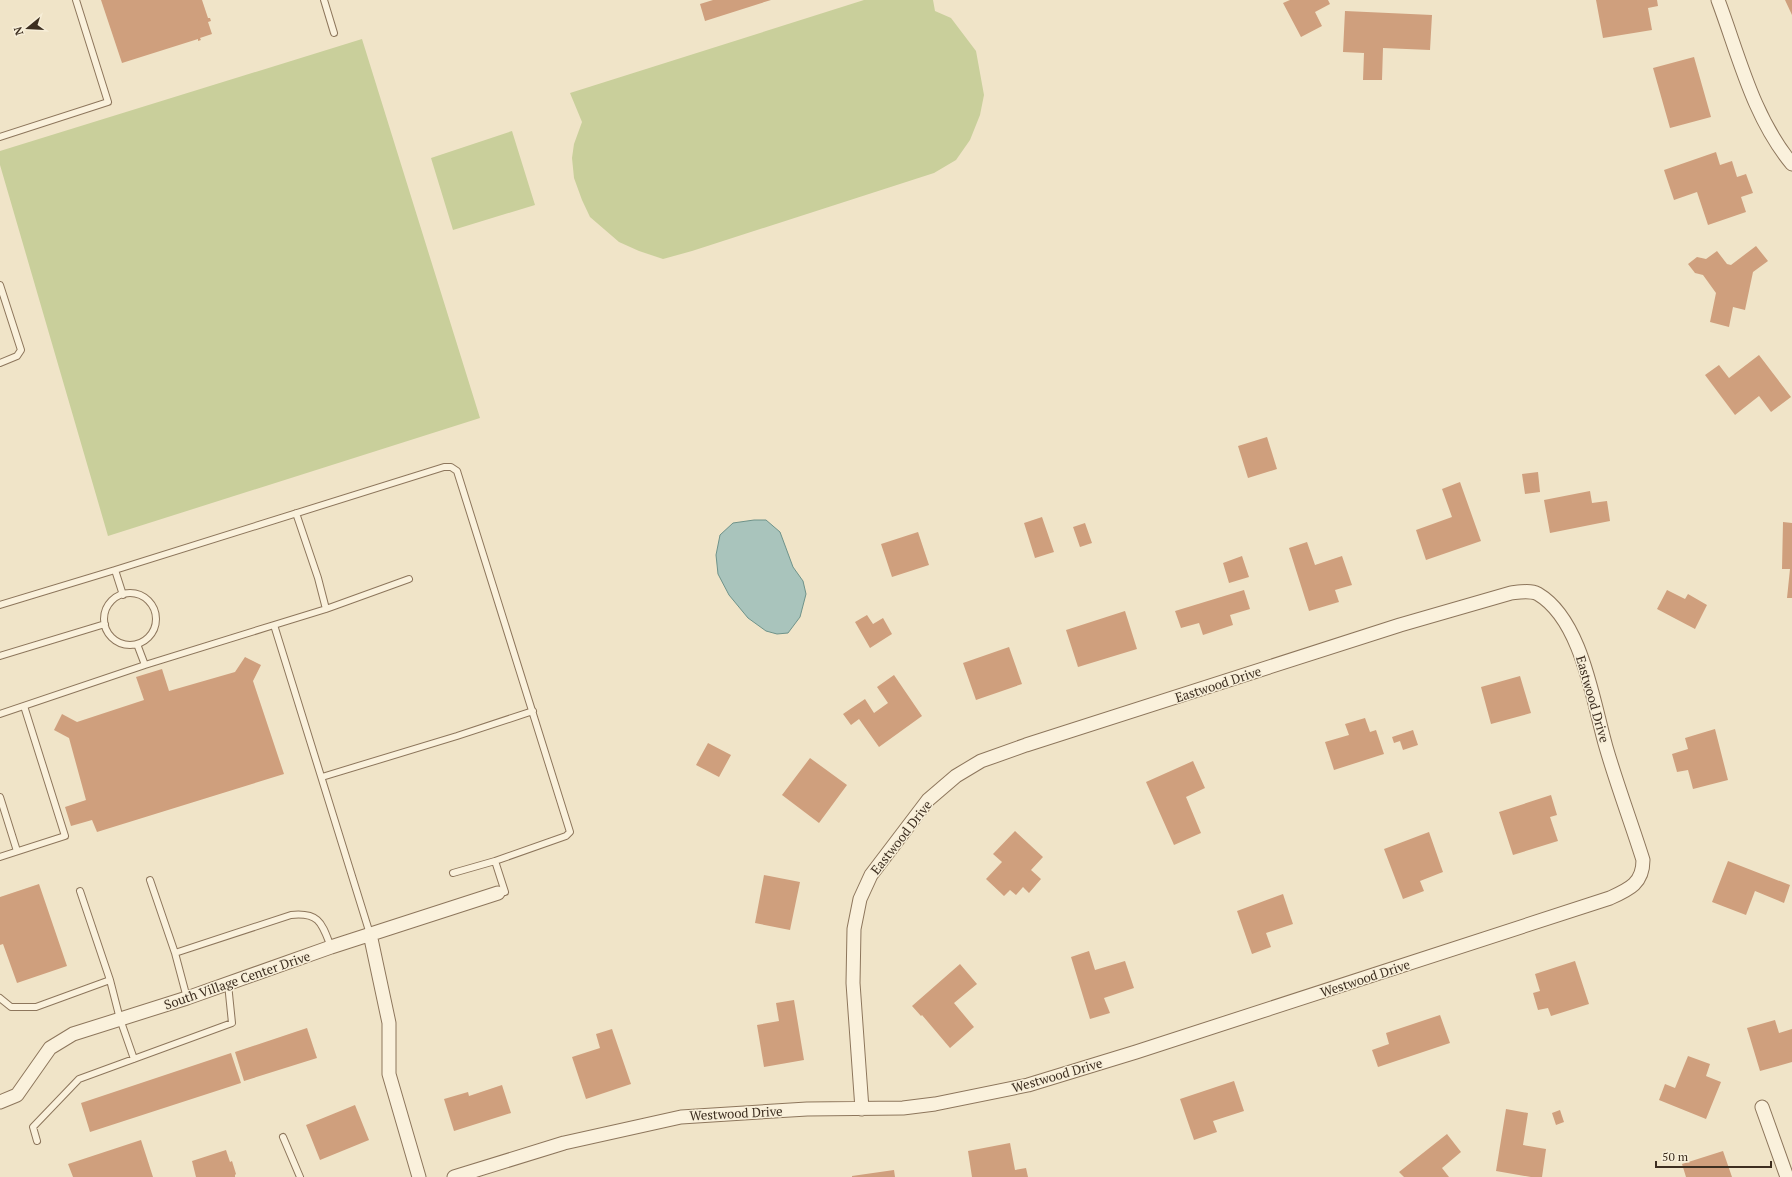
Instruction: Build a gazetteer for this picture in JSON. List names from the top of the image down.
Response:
{
  "streets": {
    "street": ["Eastwood Drive", "Westwood Drive", "South Village Center Drive"]
  },
  "crossings": [
    ["Eastwood Drive", "Westwood Drive"]
  ],
  "scale_bar": "50 m",
  "north": "left"
}
